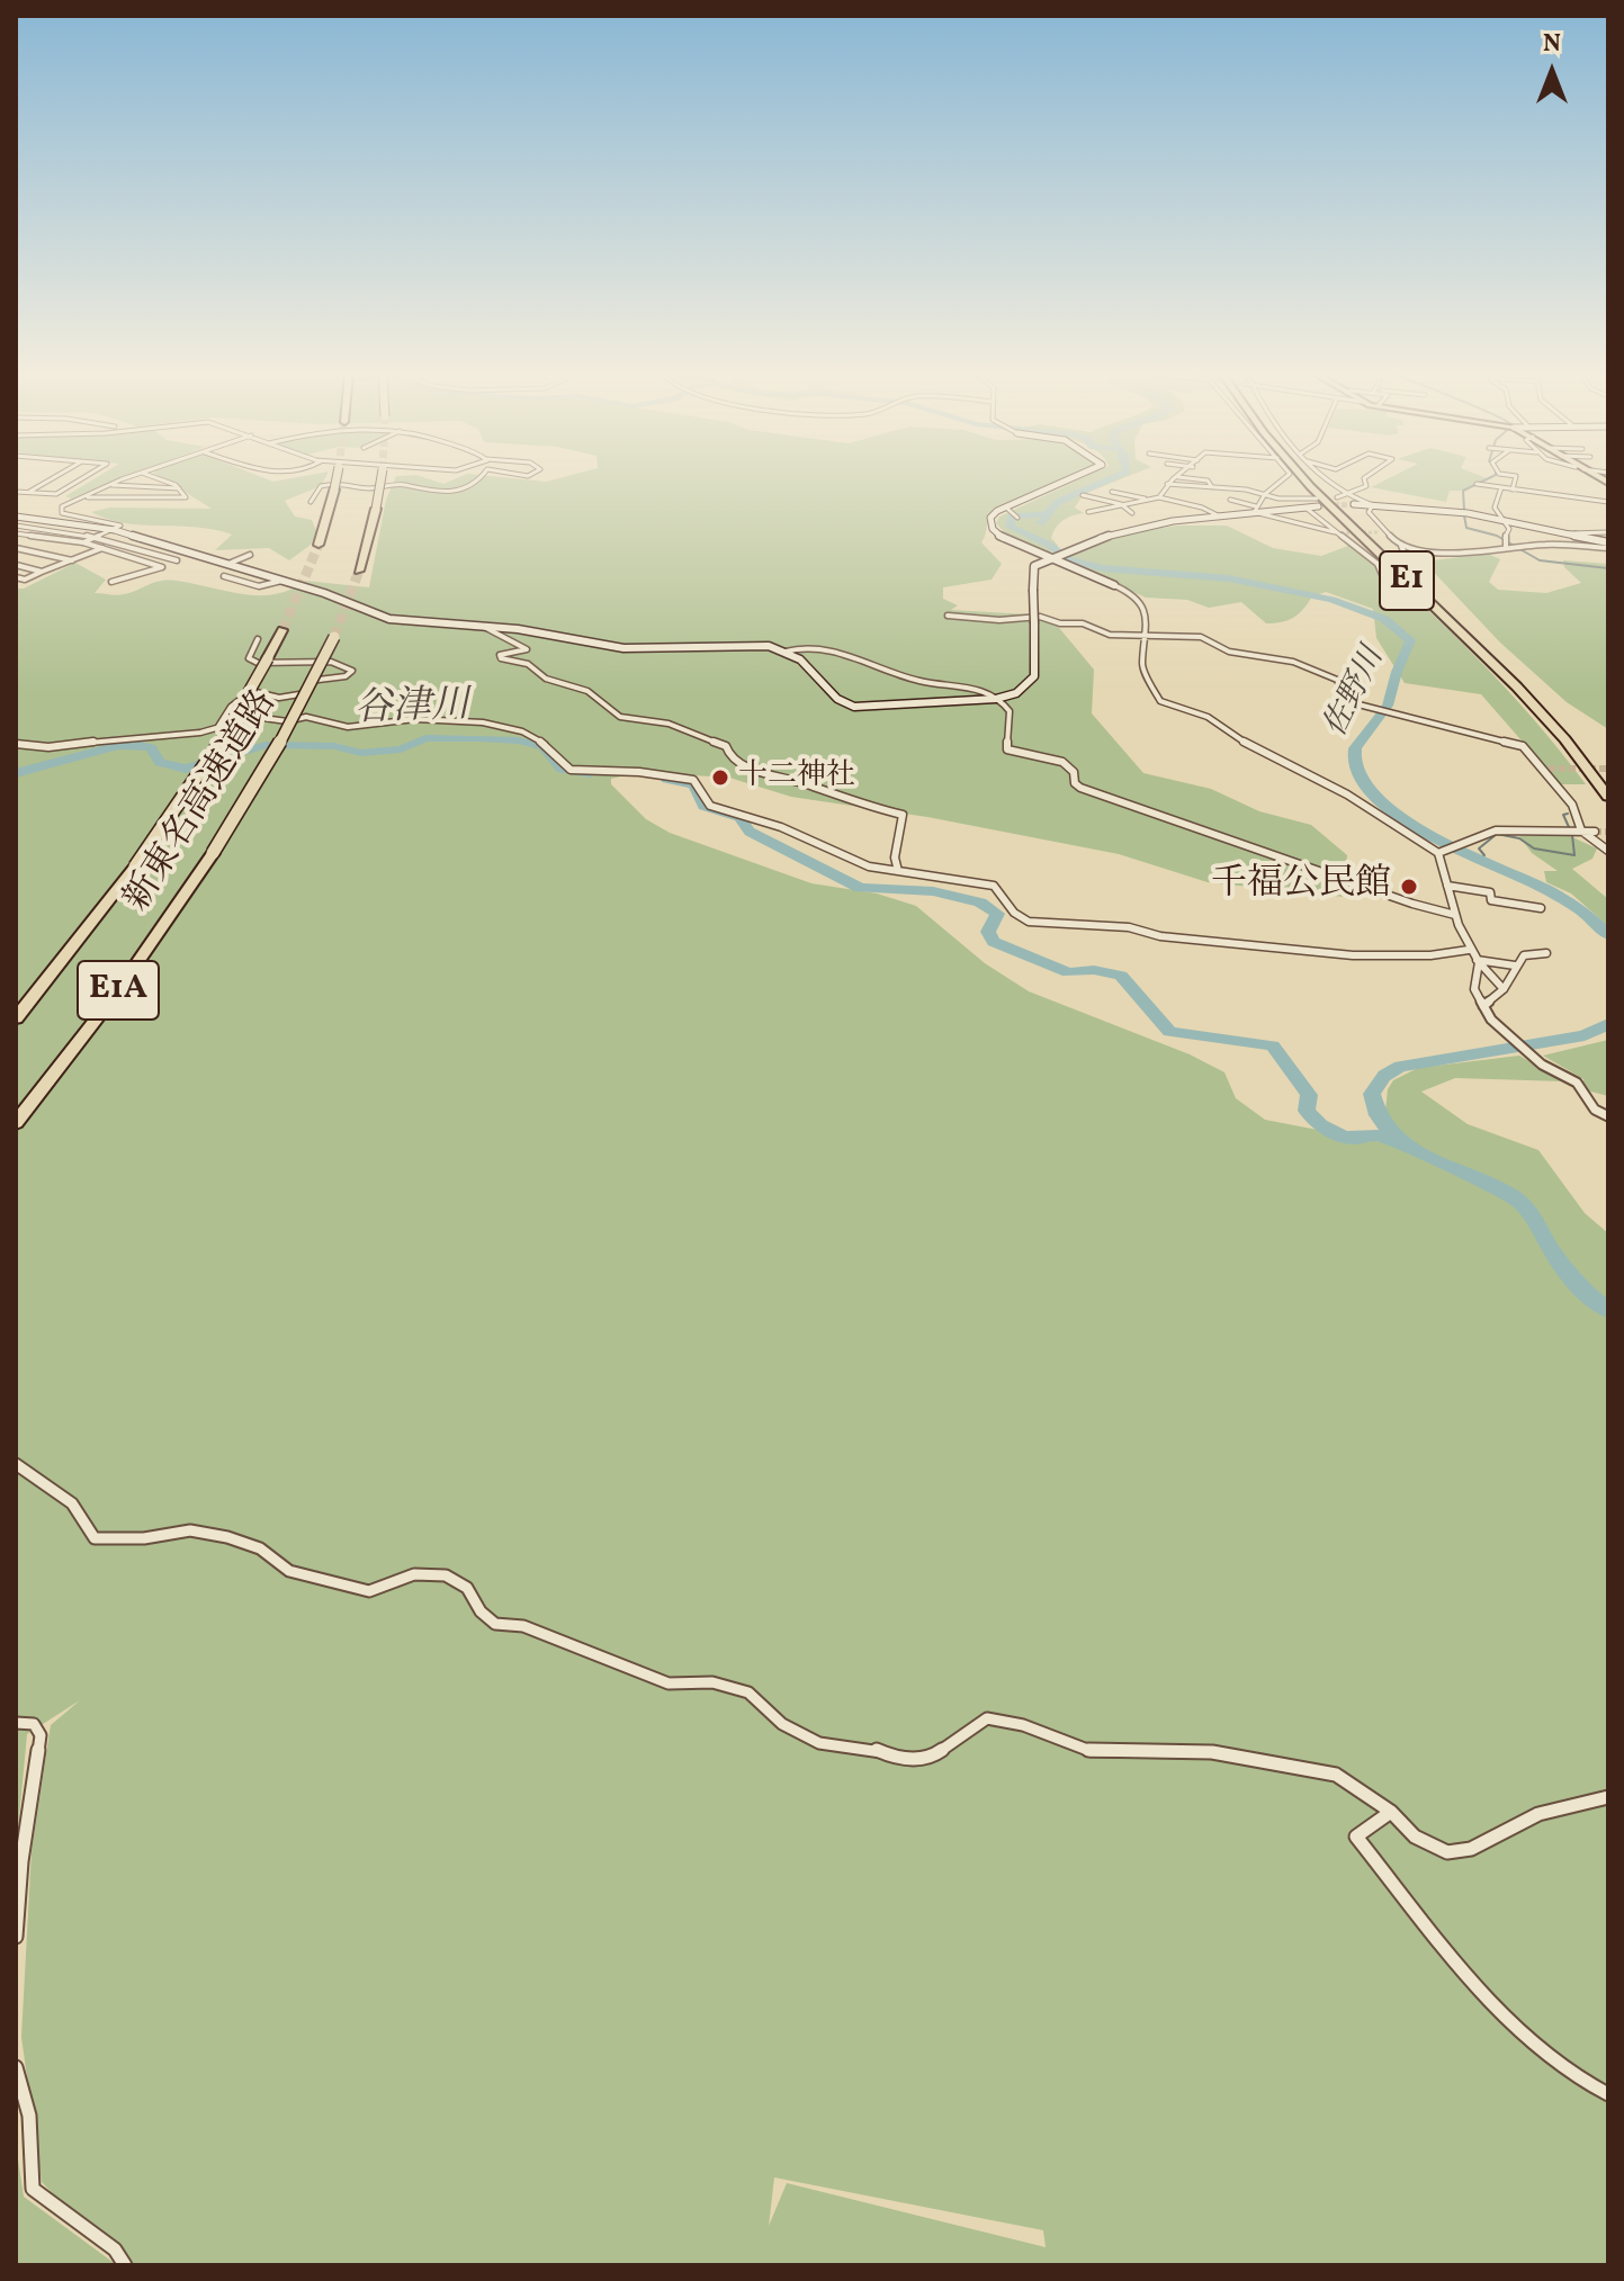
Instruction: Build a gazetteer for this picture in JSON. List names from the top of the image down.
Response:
{
  "streets": {
    "highway": ["E1", "新東名高速道路", "E1A"]
  },
  "water": ["佐野川", "谷津川"],
  "places": ["十二神社", "千福公民館"],
  "north": "top"
}
